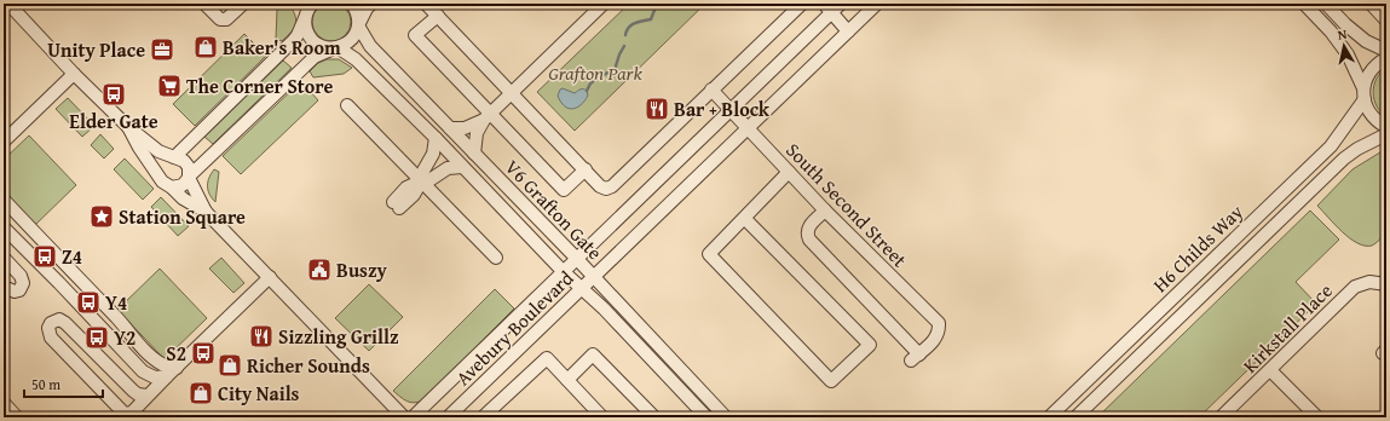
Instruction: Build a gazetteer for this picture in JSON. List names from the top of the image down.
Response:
{
  "streets": {
    "street": [
      "South Second Street",
      "V6 Grafton Gate",
      "H6 Childs Way",
      "Avebury Boulevard",
      "Kirkstall Place"
    ]
  },
  "crossings": [
    ["South Second Street", "Avebury Boulevard"],
    ["V6 Grafton Gate", "Avebury Boulevard"]
  ],
  "parks": ["Grafton Park"],
  "places": {
    "shop": ["Baker's Room", "Richer Sounds", "City Nails"],
    "office": ["Unity Place"],
    "supermarket": ["The Corner Store"],
    "bus stop": [
      "Elder Gate",
      "Z4",
      "Y4",
      "Y2",
      "S2"
    ],
    "restaurant": ["Bar + Block", "Sizzling Grillz"],
    "place": ["Station Square"],
    "public building": ["Buszy"]
  },
  "scale_bar": "50 m",
  "north": "top"
}
